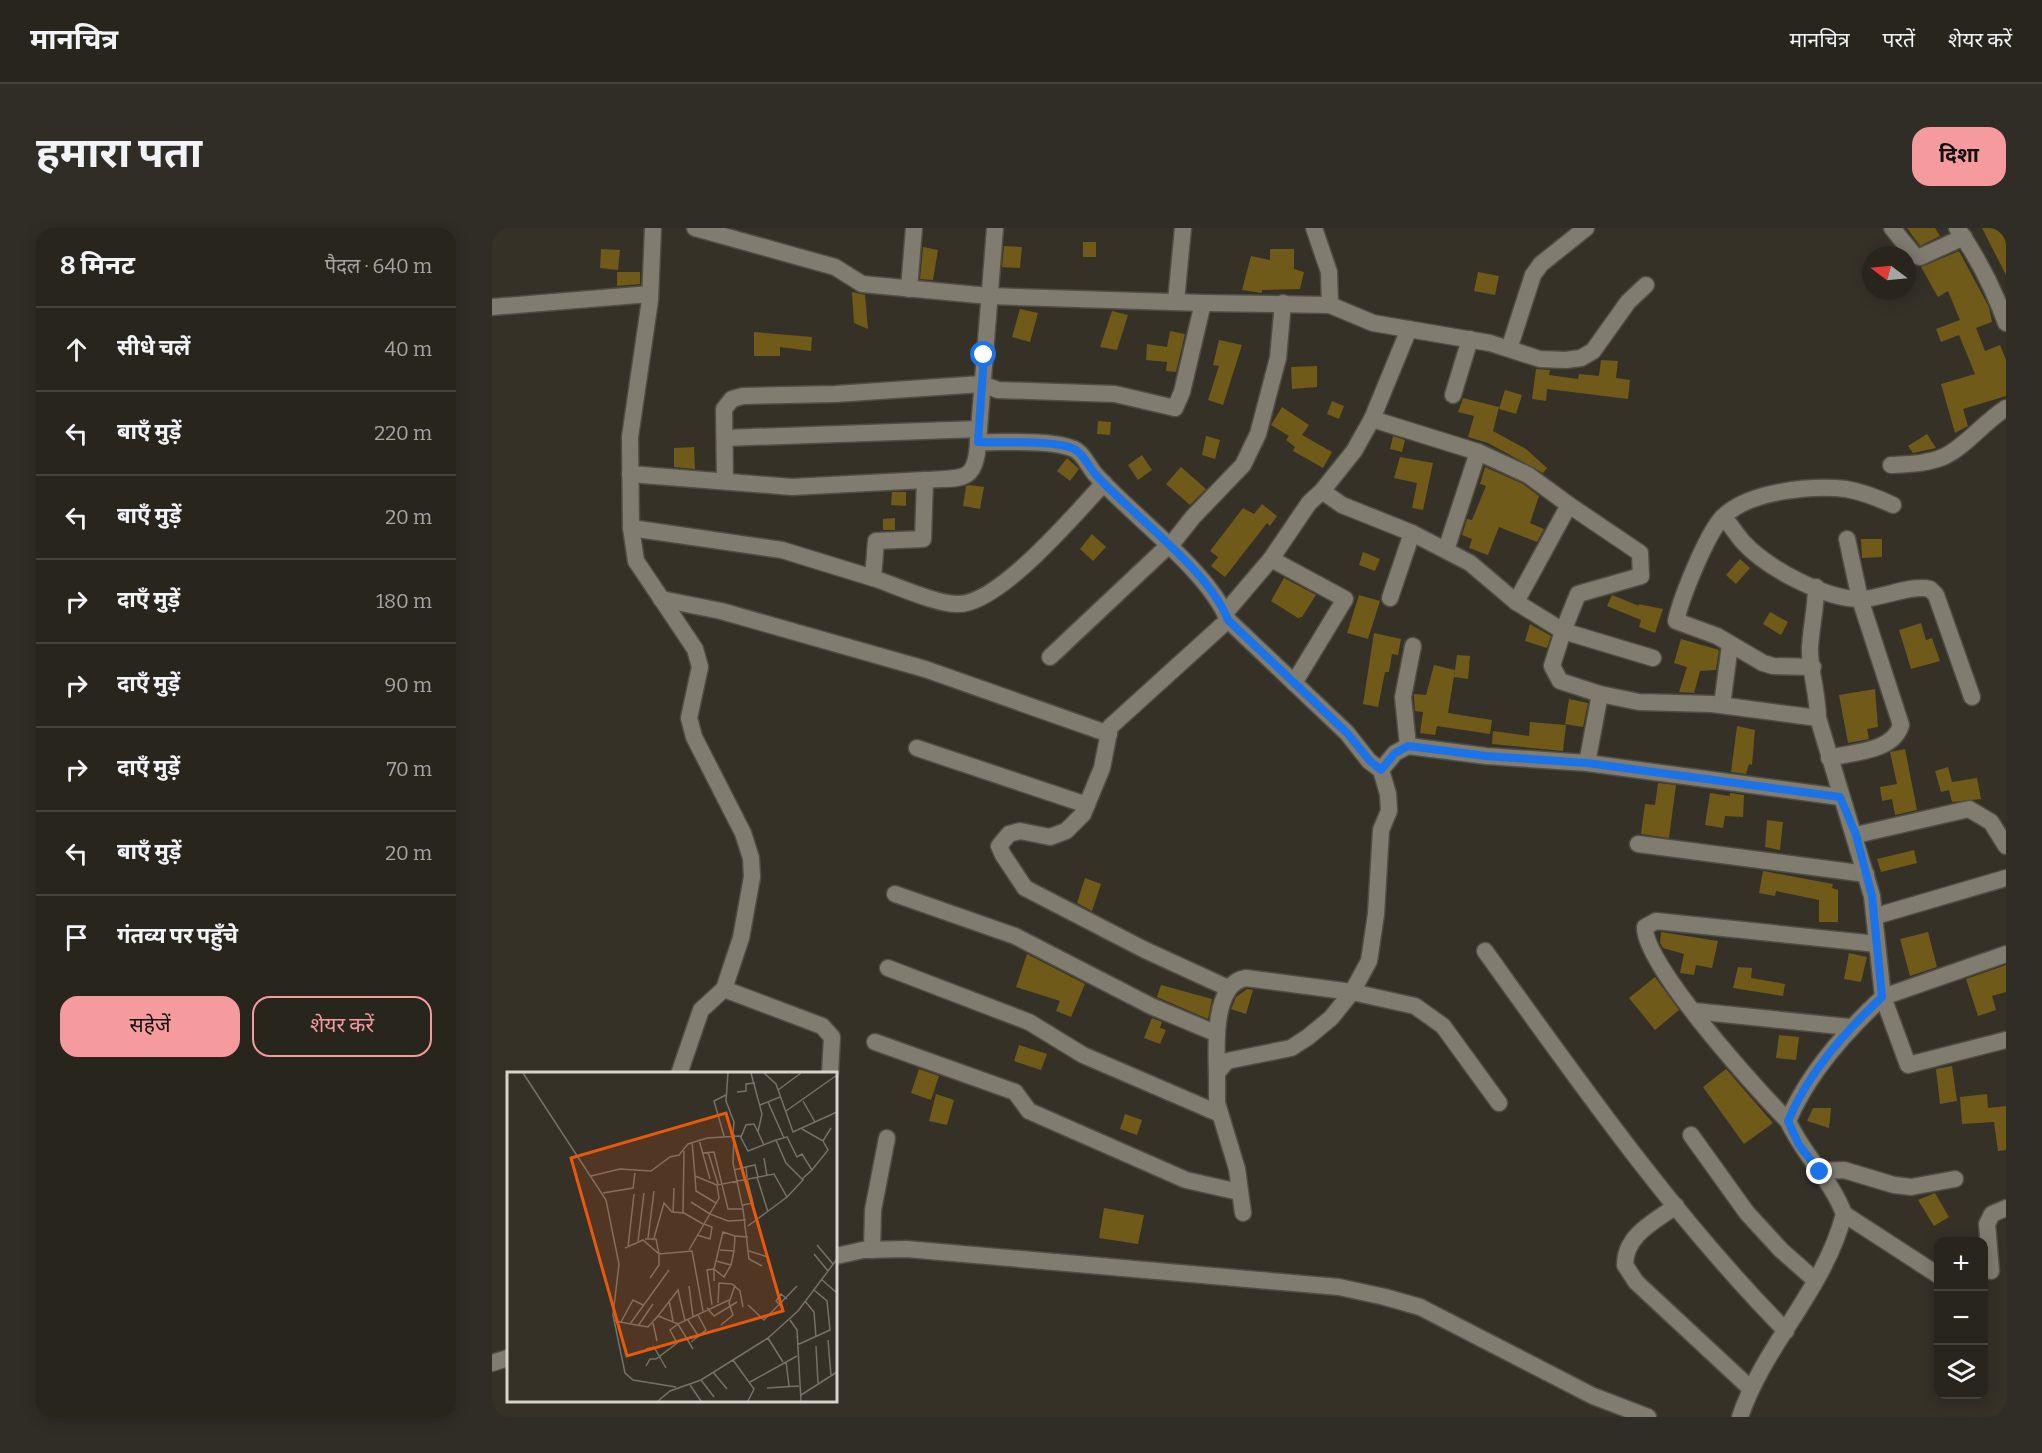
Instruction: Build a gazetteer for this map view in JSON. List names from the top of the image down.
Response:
{
  "north": "left",
  "page": {
    "header": "मानचित्र",
    "nav": ["मानचित्र", "परतें", "शेयर करें"],
    "buttons": [
      "दिशा",
      ["सहेजें", "शेयर करें"]
    ],
    "title": "हमारा पता",
    "heading": ["8 मिनट", "पैदल · 640 m"],
    "list": [
      ["सीधे चलें", "40 m"],
      ["बाएँ मुड़ें", "220 m"],
      ["बाएँ मुड़ें", "20 m"],
      ["दाएँ मुड़ें", "180 m"],
      ["दाएँ मुड़ें", "90 m"],
      ["दाएँ मुड़ें", "70 m"],
      ["बाएँ मुड़ें", "20 m"],
      "गंतव्य पर पहुँचे"
    ],
    "map_buttons": ["+", "−"]
  }
}
